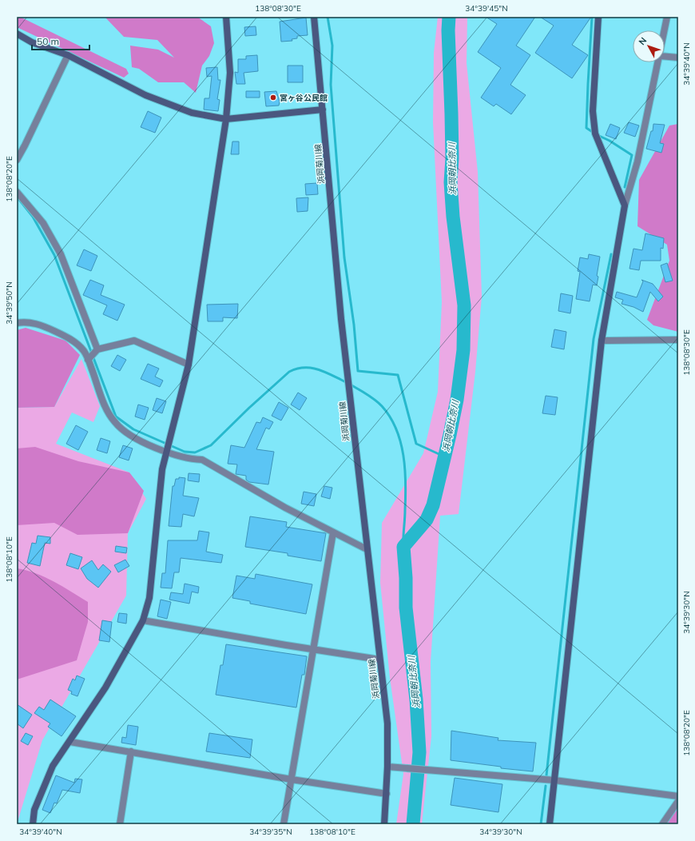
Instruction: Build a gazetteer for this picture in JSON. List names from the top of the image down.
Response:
{
  "streets": {
    "street": ["浜岡菊川線"]
  },
  "water": ["浜岡朝比奈川"],
  "places": ["宮ヶ谷公民館"],
  "scale_bar": "50 m",
  "north": "top left",
  "coordinates": [
    "138°08'30\"E",
    "34°39'45\"N",
    "34°39'40\"N",
    "138°08'20\"E",
    "34°39'50\"N",
    "138°08'10\"E",
    "34°39'30\"N",
    "34°39'35\"N"
  ]
}
